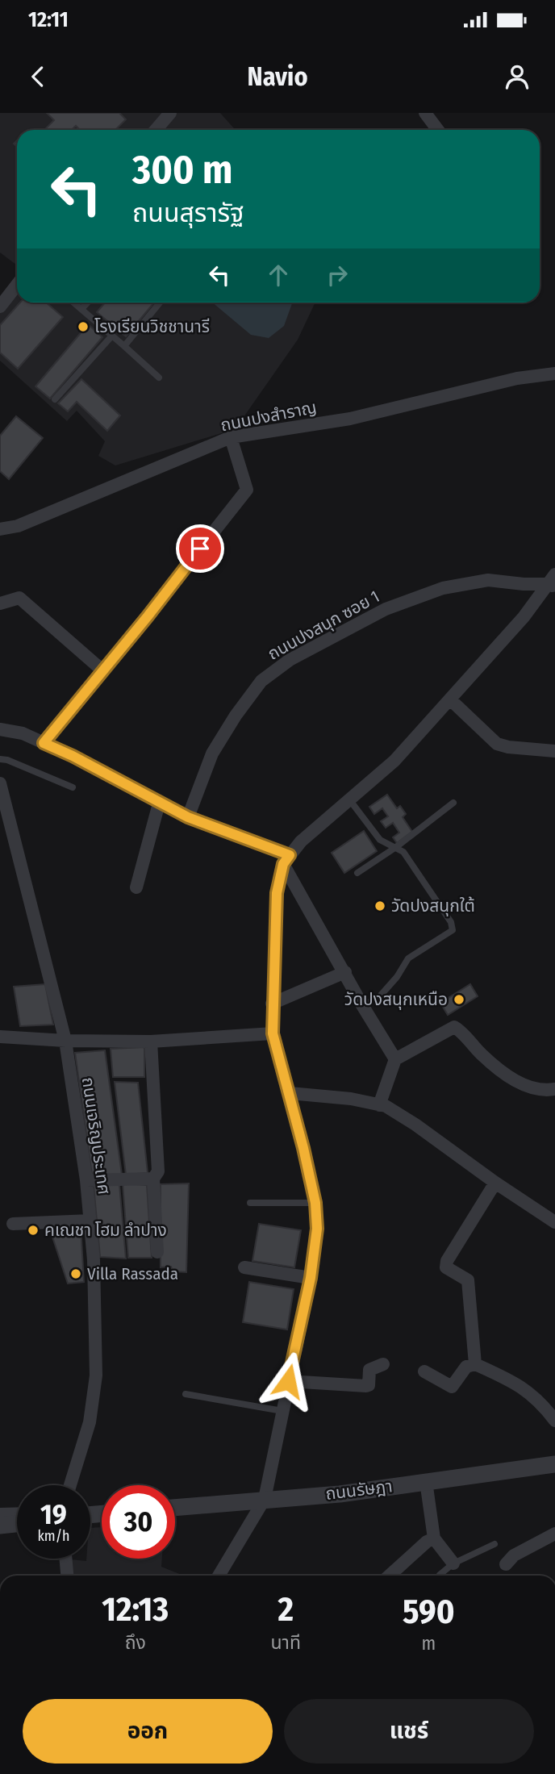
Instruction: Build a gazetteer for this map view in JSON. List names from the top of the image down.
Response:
{
  "streets": {
    "street": [
      "ถนนปงสำราญ",
      "ถนนปงสนุก ซอย 1",
      "ถนนเจริญประเทศ",
      "ถนนรัษฎา"
    ]
  },
  "places": [
    "โรงเรียนวิชชานารี",
    "วัดปงสนุกใต้",
    "วัดปงสนุกเหนือ",
    "คเณชา โฮม ลำปาง",
    "Villa Rassada"
  ],
  "page": {
    "status": "12:11",
    "header": "Navio",
    "turn": ["300 m", "ถนนสุรารัฐ"],
    "speed": "19 km/h",
    "limit": "30",
    "eta": [
      "12:13",
      "ถึง",
      "2",
      "นาที",
      "590",
      "m"
    ],
    "buttons": ["ออก", "แชร์"]
  }
}
